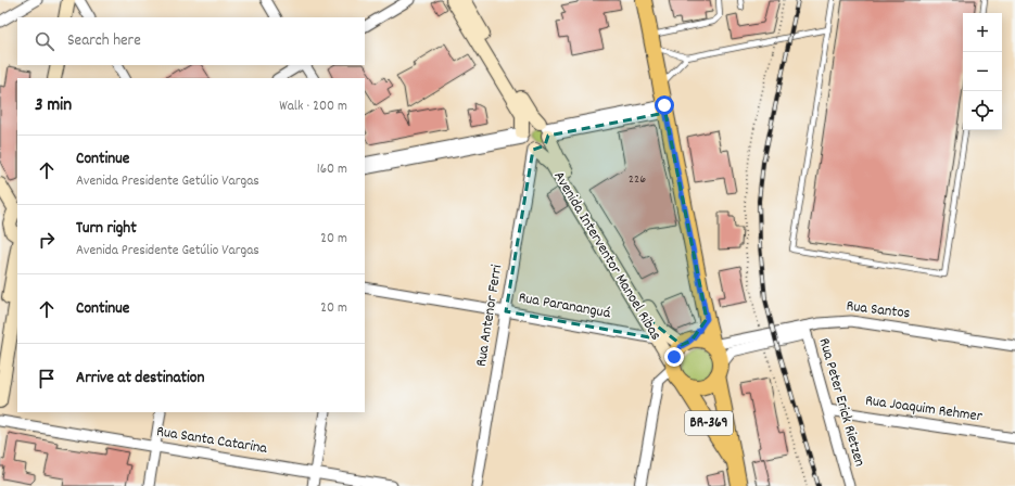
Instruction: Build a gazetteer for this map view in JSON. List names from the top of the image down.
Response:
{
  "streets": {
    "main road": ["BR-369"],
    "street": [
      "Avenida Interventor Manoel Ribas",
      "Rua Parananguá",
      "Rua Santos",
      "Rua Antenor Ferri",
      "Rua Peter Erick Rietzen",
      "Rua Joaquim Rehmer",
      "Rua Santa Catarina"
    ]
  },
  "crossings": [
    ["Avenida Interventor Manoel Ribas", "Rua Parananguá"],
    ["Avenida Interventor Manoel Ribas", "Rua Santos"],
    ["Avenida Interventor Manoel Ribas", "Rua Antenor Ferri"],
    ["Avenida Interventor Manoel Ribas", "BR-369"],
    ["Rua Parananguá", "Rua Antenor Ferri"],
    ["Rua Santos", "Rua Peter Erick Rietzen"],
    ["Rua Santos", "BR-369"],
    ["Rua Peter Erick Rietzen", "Rua Joaquim Rehmer"]
  ],
  "house_numbers": ["226"],
  "page": {
    "map_buttons": ["+", "−"],
    "search": "Search here",
    "heading": ["3 min", "Walk · 200 m"],
    "list": [
      ["Continue", "Avenida Presidente Getúlio Vargas", "160 m"],
      ["Turn right", "Avenida Presidente Getúlio Vargas", "20 m"],
      ["Continue", "20 m"],
      "Arrive at destination"
    ]
  }
}
